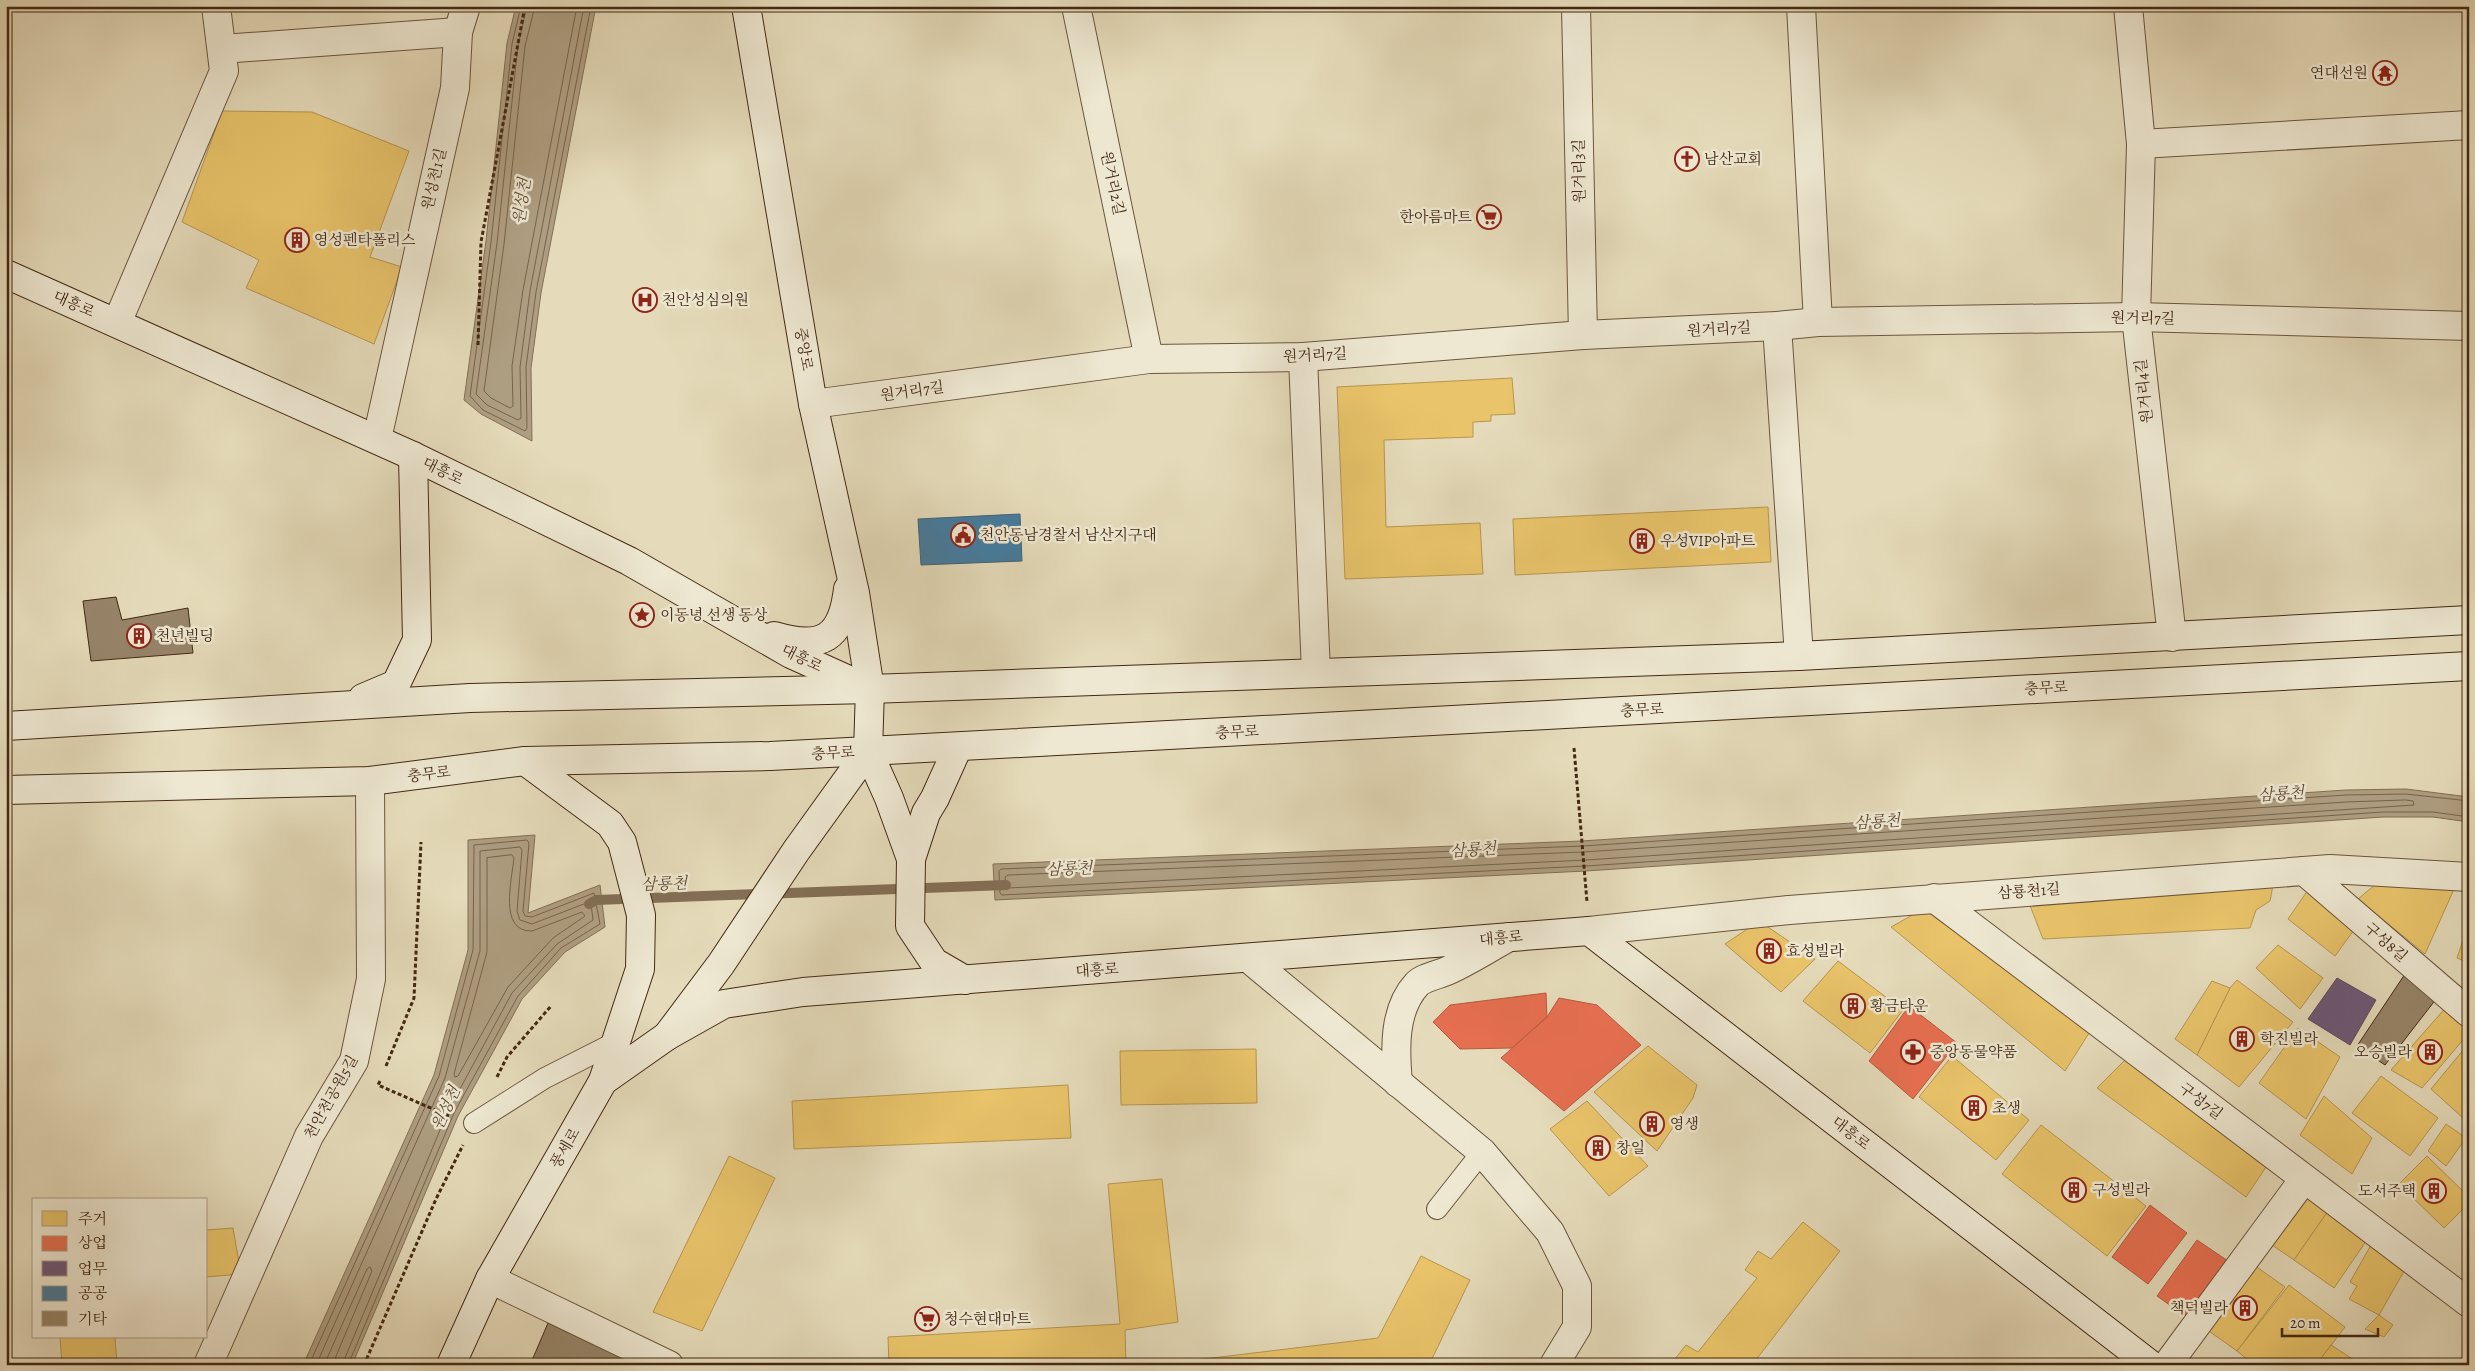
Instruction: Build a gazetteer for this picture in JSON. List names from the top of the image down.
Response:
{
  "streets": {
    "street": [
      "원거리3길",
      "원성천1길",
      "원거리2길",
      "대흥로",
      "원거리7길",
      "중앙로",
      "원거리4길",
      "충무로",
      "삼룡천1길",
      "구성8길",
      "천안천공원5길",
      "구성7길",
      "풍세로"
    ]
  },
  "crossings": [
    ["원거리3길", "원거리7길"],
    ["원성천1길", "대흥로"],
    ["원거리2길", "원거리7길"],
    ["대흥로", "중앙로"],
    ["대흥로", "삼룡천1길"],
    ["대흥로", "풍세로"],
    ["원거리7길", "중앙로"],
    ["원거리7길", "원거리4길"],
    ["중앙로", "충무로"],
    ["중앙로", "풍세로"],
    ["충무로", "천안천공원5길"],
    ["충무로", "풍세로"],
    ["삼룡천1길", "구성8길"],
    ["삼룡천1길", "구성7길"]
  ],
  "water": ["원성천", "삼룡천"],
  "places": {
    "temple": ["연대선원"],
    "church": ["남산교회"],
    "supermarket": ["한아름마트", "청수현대마트"],
    "building": [
      "영성펜타폴리스",
      "우성VIP아파트",
      "천년빌딩",
      "효성빌라",
      "황금타운",
      "학진빌라",
      "오승빌라",
      "초생",
      "영생",
      "창일",
      "구성빌라",
      "도서주택",
      "책덕빌라"
    ],
    "hospital": ["천안성심의원"],
    "public building": ["천안동남경찰서 남산지구대"],
    "place": ["이동녕 선생 동상"],
    "pharmacy": ["중앙동물약품"]
  },
  "legend": [
    "주거",
    "상업",
    "업무",
    "공공",
    "기타"
  ],
  "scale_bar": "20 m"
}
